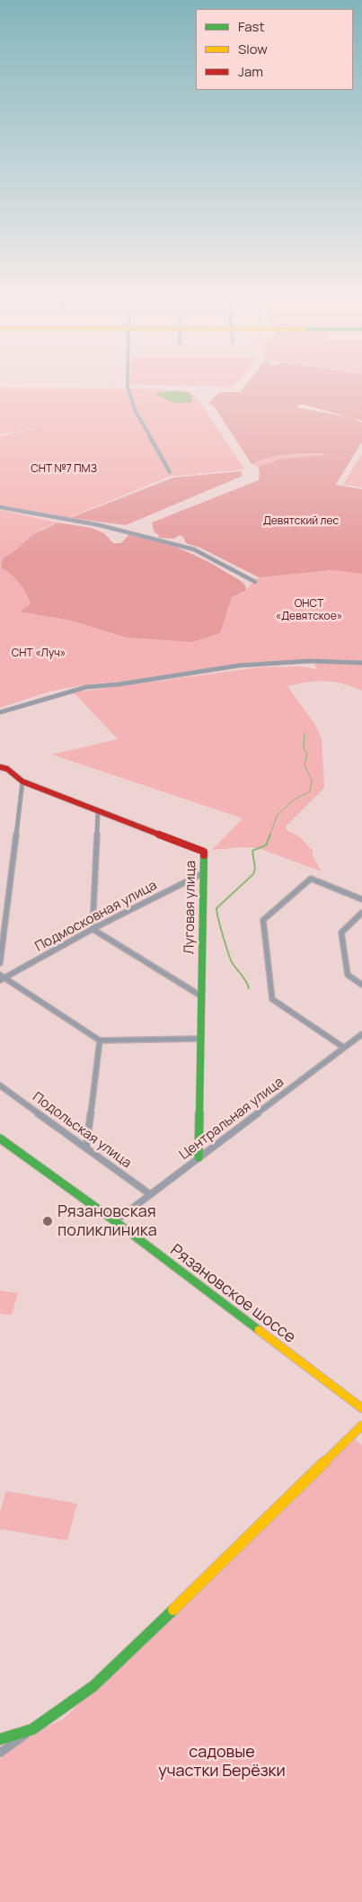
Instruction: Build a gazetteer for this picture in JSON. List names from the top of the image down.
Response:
{
  "streets": {
    "street": [
      "Луговая улица",
      "Подмосковная улица",
      "Центральная улица",
      "Подольская улица",
      "Рязановское шоссе"
    ]
  },
  "crossings": [
    ["Луговая улица", "Подмосковная улица"],
    ["Луговая улица", "Центральная улица"],
    ["Центральная улица", "Подольская улица"],
    ["Центральная улица", "Рязановское шоссе"]
  ],
  "parks": [
    "СНТ №7 ПМЗ",
    "Девятский лес",
    "ОНСТ «Девятское»",
    "СНТ «Луч»",
    "садовые участки Берёзки"
  ],
  "places": ["Рязановская поликлиника"],
  "legend": ["Fast", "Slow", "Jam"]
}
